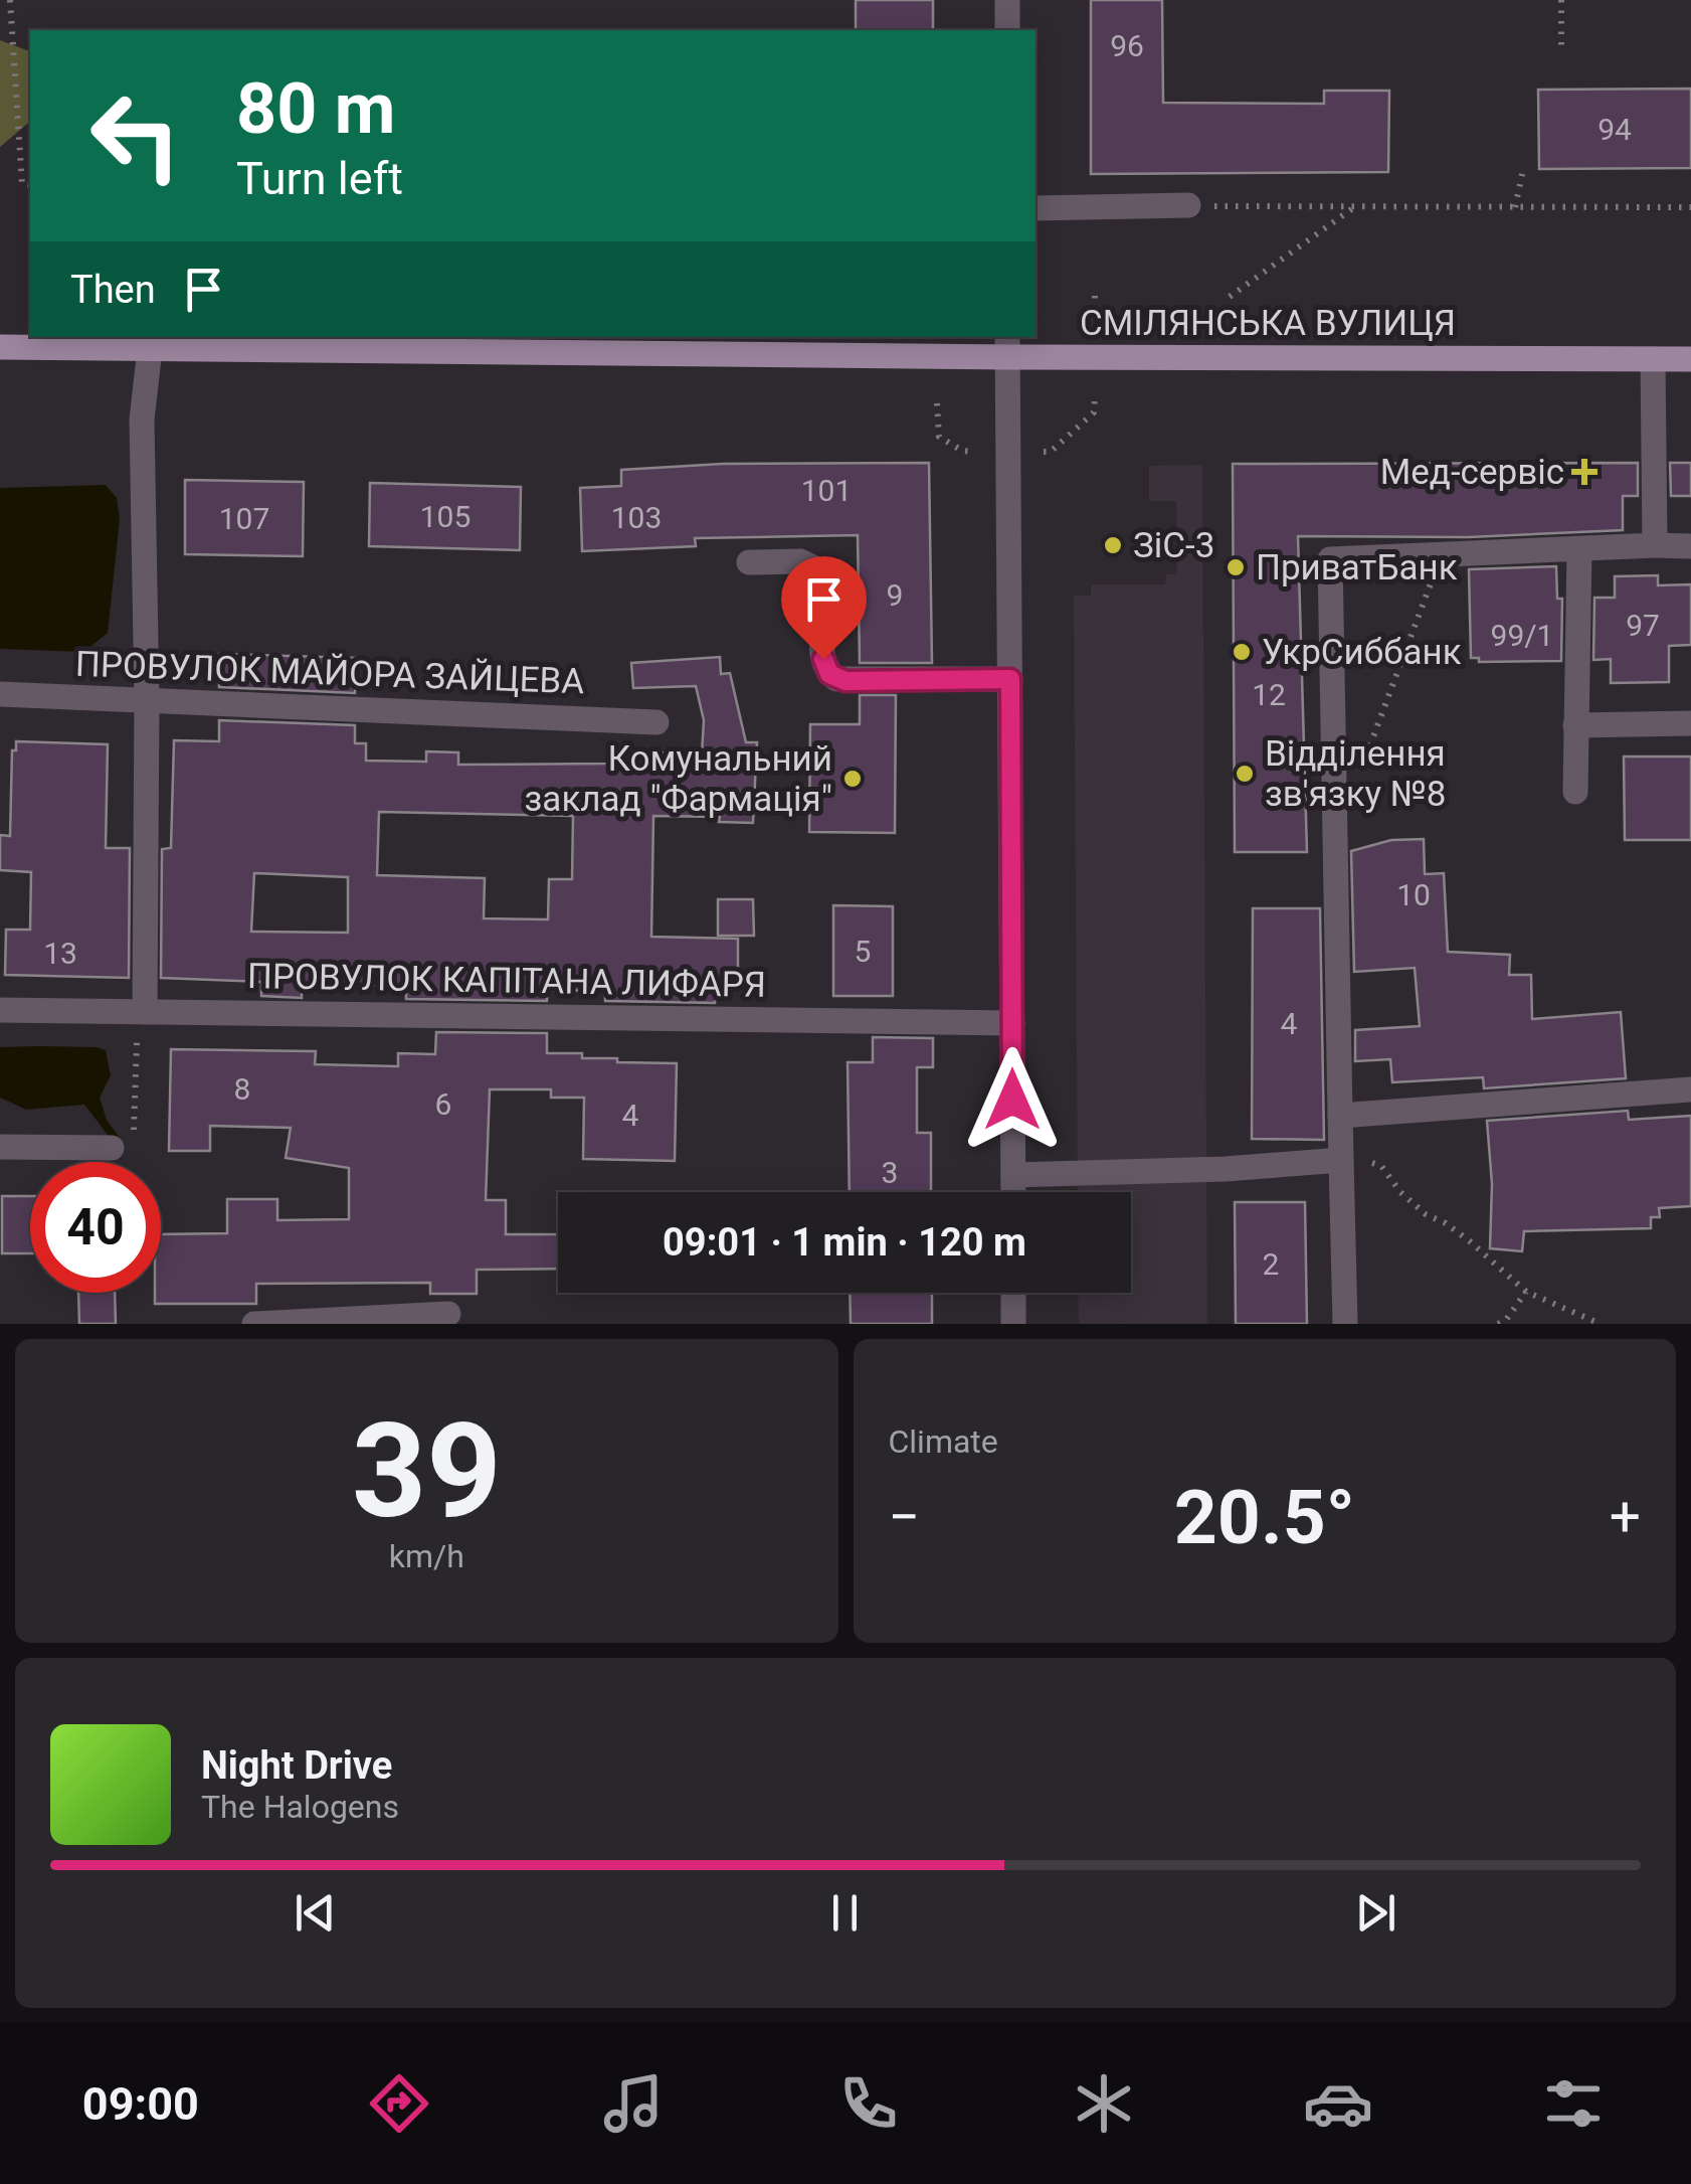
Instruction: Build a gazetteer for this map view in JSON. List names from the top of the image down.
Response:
{
  "streets": {
    "main road": ["СМІЛЯНСЬКА ВУЛИЦЯ"],
    "street": ["ПРОВУЛОК МАЙОРА ЗАЙЦЕВА", "ПРОВУЛОК КАПІТАНА ЛИФАРЯ"]
  },
  "places": {
    "health": ["Мед-сервіс"],
    "other": [
      "ЗіС-3",
      "ПриватБанк",
      "УкрСиббанк",
      "Відділення зв'язку №8",
      "Комунальний заклад \"Фармація\""
    ]
  },
  "house_numbers": [
    "96",
    "94",
    "101",
    "105",
    "103",
    "107",
    "9",
    "97",
    "99/1",
    "12",
    "10",
    "5",
    "13",
    "4",
    "8",
    "6",
    "4",
    "3",
    "2"
  ],
  "page": {
    "turn": ["80 m", "Turn left"],
    "then": "Then",
    "limit": "40",
    "trip": "09:01 · 1 min · 120 m",
    "tile": [
      ["39", "km/h"],
      "Climate"
    ],
    "heat": ["−", "20.5°", "+"],
    "song": ["Night Drive", "The Halogens"],
    "tabs": "09:00"
  }
}
